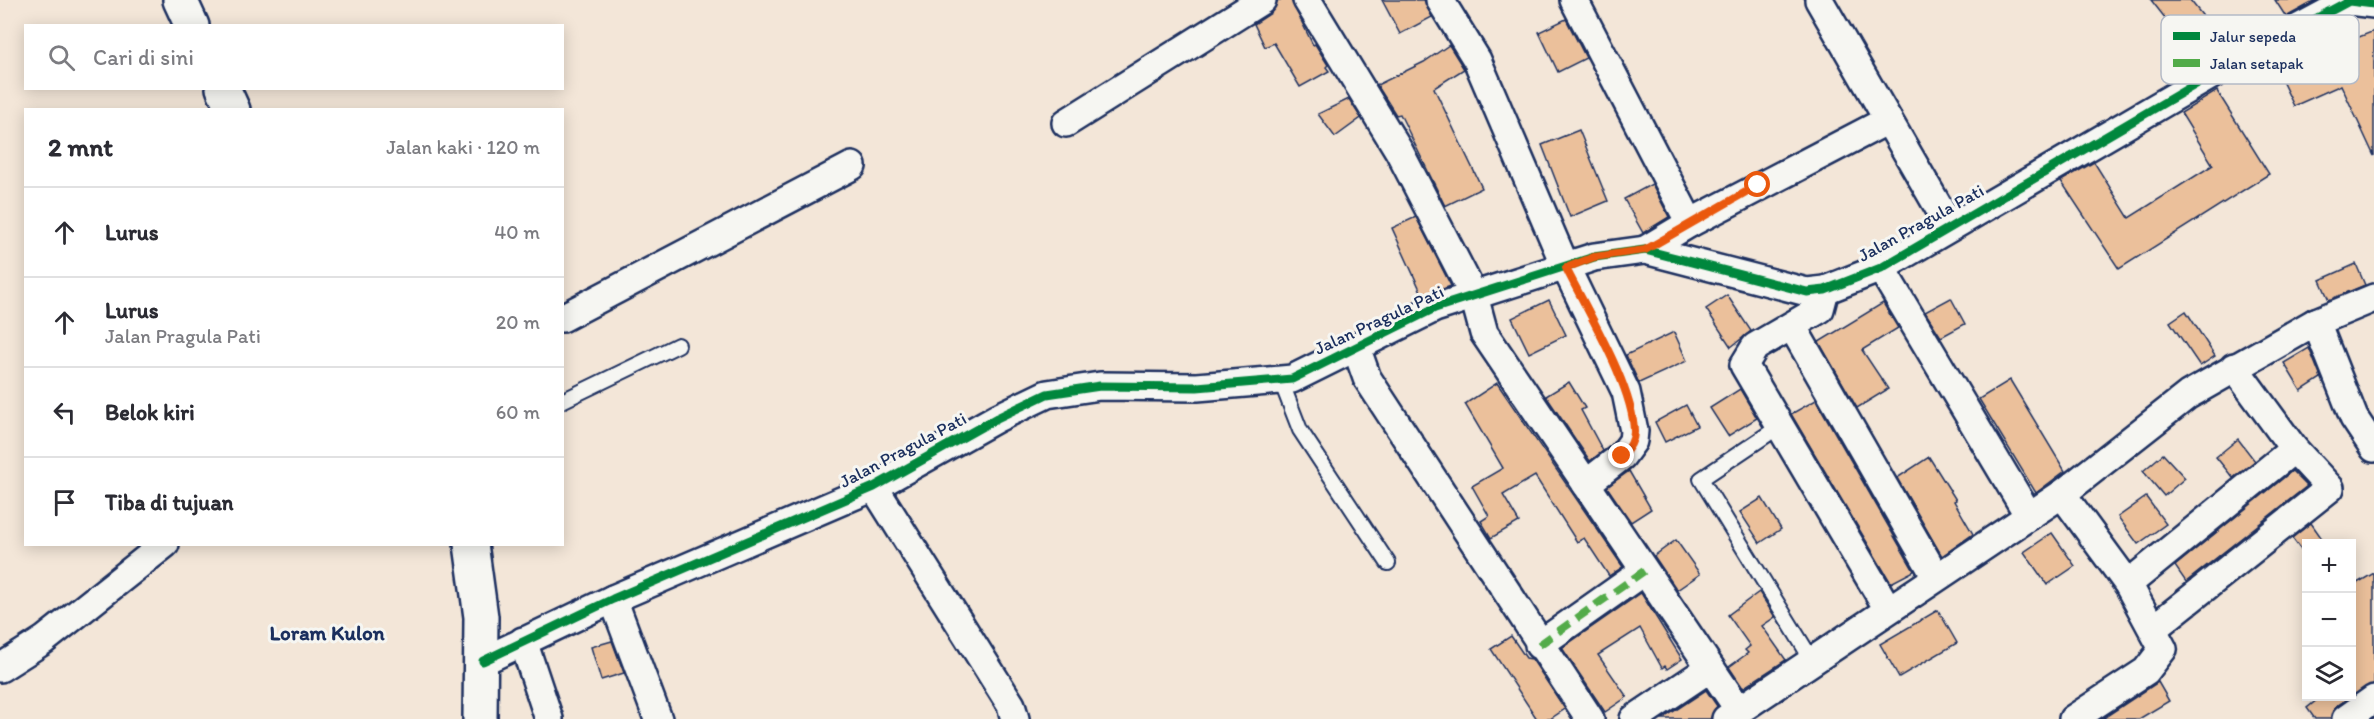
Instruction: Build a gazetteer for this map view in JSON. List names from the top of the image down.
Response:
{
  "streets": {
    "street": ["Jalan Pragula Pati"]
  },
  "districts": ["Loram Kulon"],
  "legend": ["Jalur sepeda", "Jalan setapak"],
  "page": {
    "search": "Cari di sini",
    "heading": ["2 mnt", "Jalan kaki · 120 m"],
    "list": [
      ["Lurus", "40 m"],
      ["Lurus", "Jalan Pragula Pati", "20 m"],
      ["Belok kiri", "60 m"],
      "Tiba di tujuan"
    ],
    "map_buttons": ["+", "−"]
  }
}
